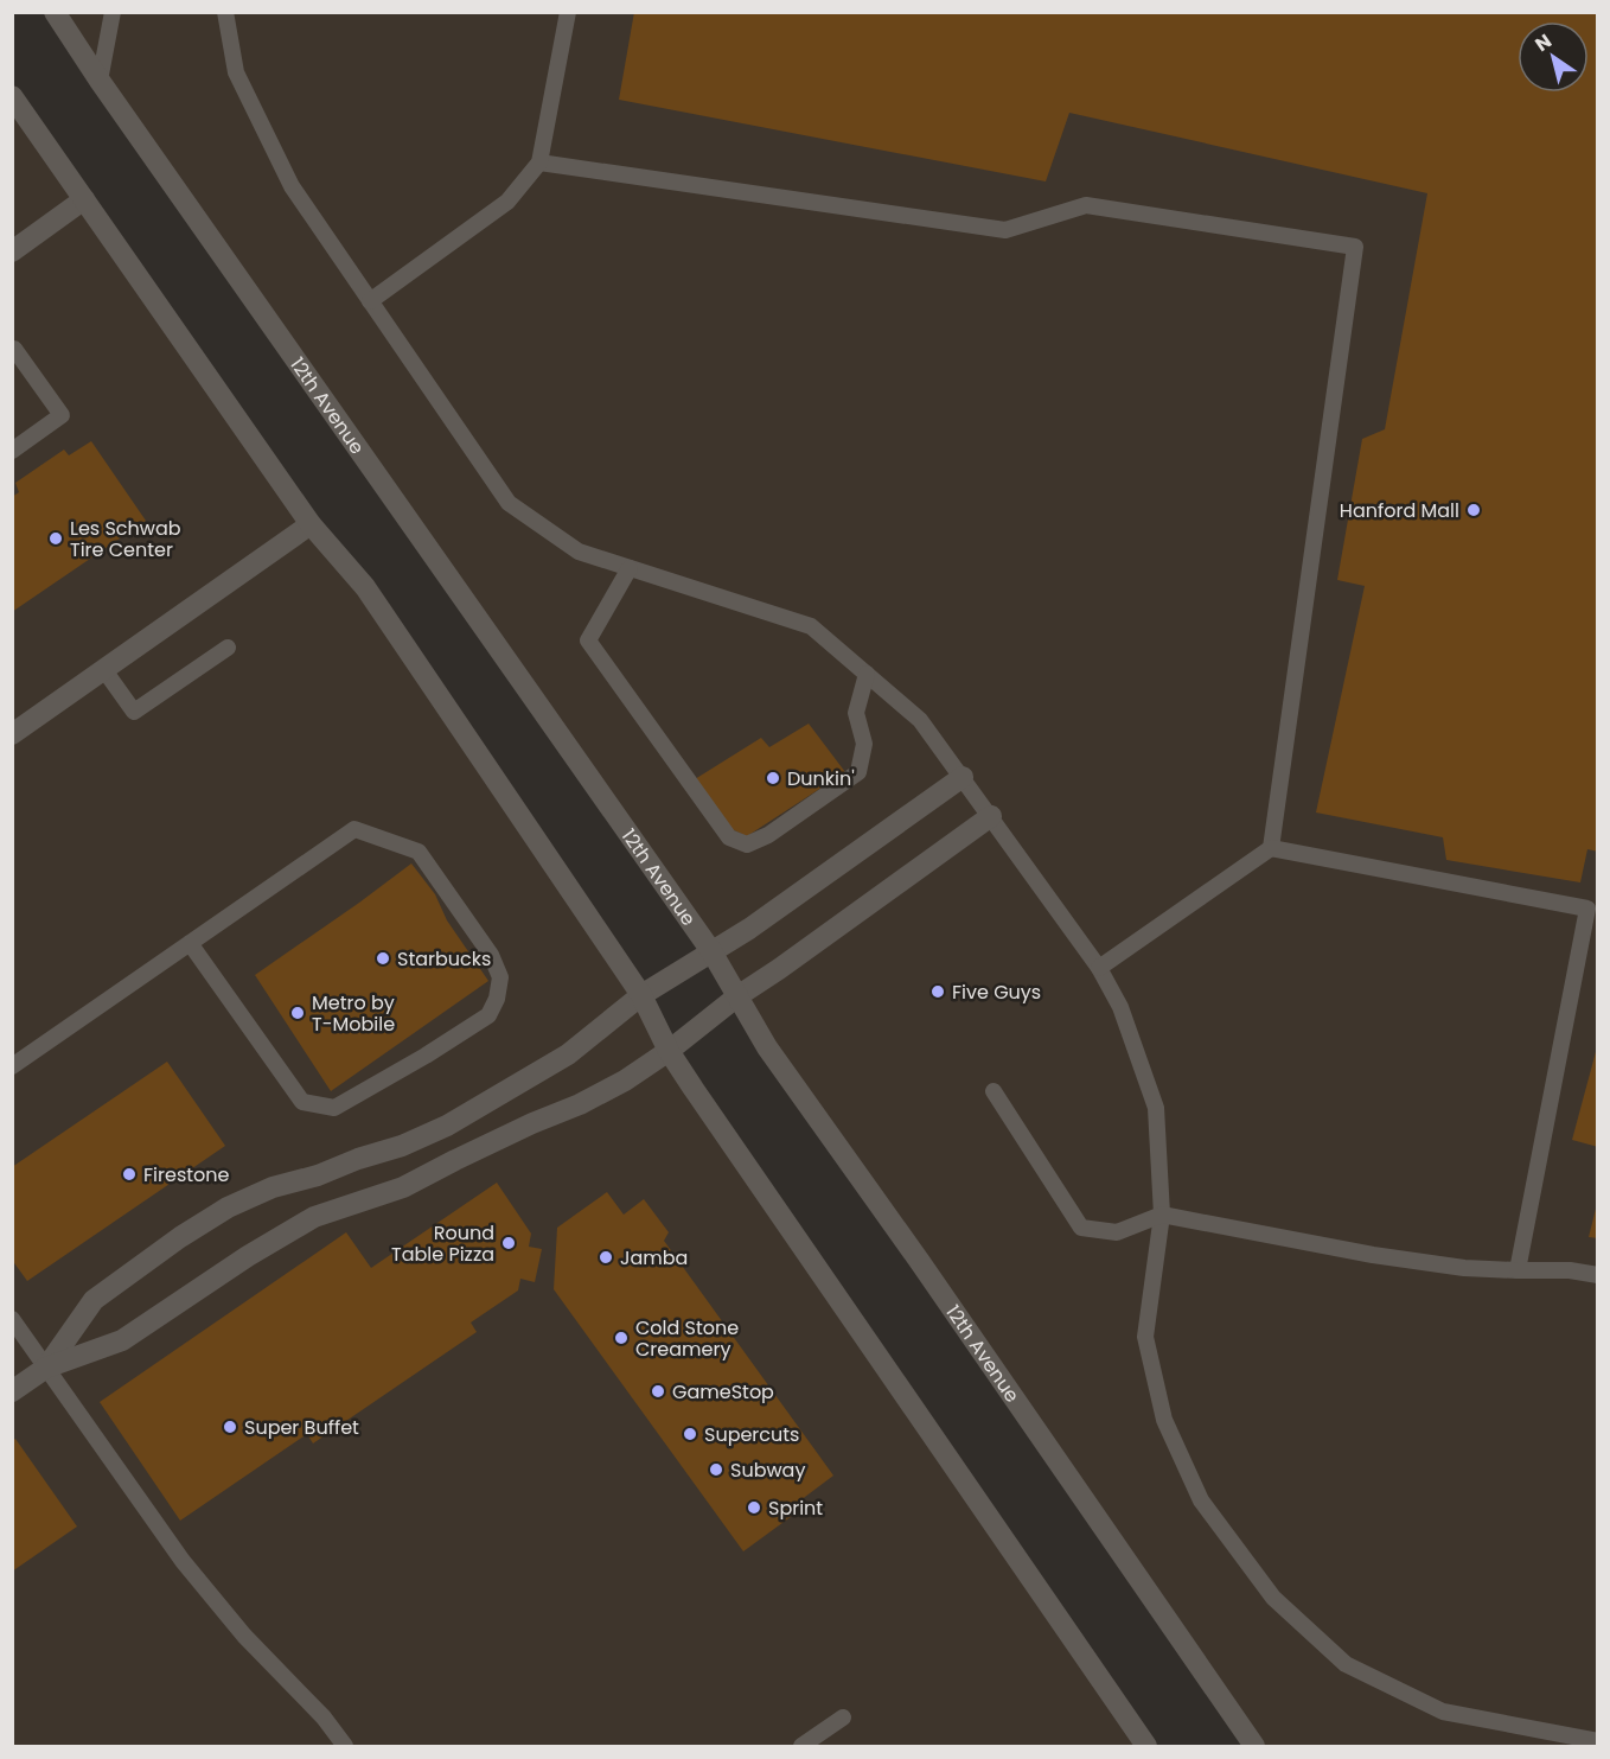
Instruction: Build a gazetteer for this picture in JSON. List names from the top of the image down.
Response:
{
  "streets": {
    "main road": ["12th Avenue"]
  },
  "places": [
    "Hanford Mall",
    "Les Schwab Tire Center",
    "Dunkin'",
    "Starbucks",
    "Five Guys",
    "Metro by T-Mobile",
    "Firestone",
    "Round Table Pizza",
    "Jamba",
    "Cold Stone Creamery",
    "GameStop",
    "Super Buffet",
    "Supercuts",
    "Subway",
    "Sprint"
  ],
  "north": "top left"
}
